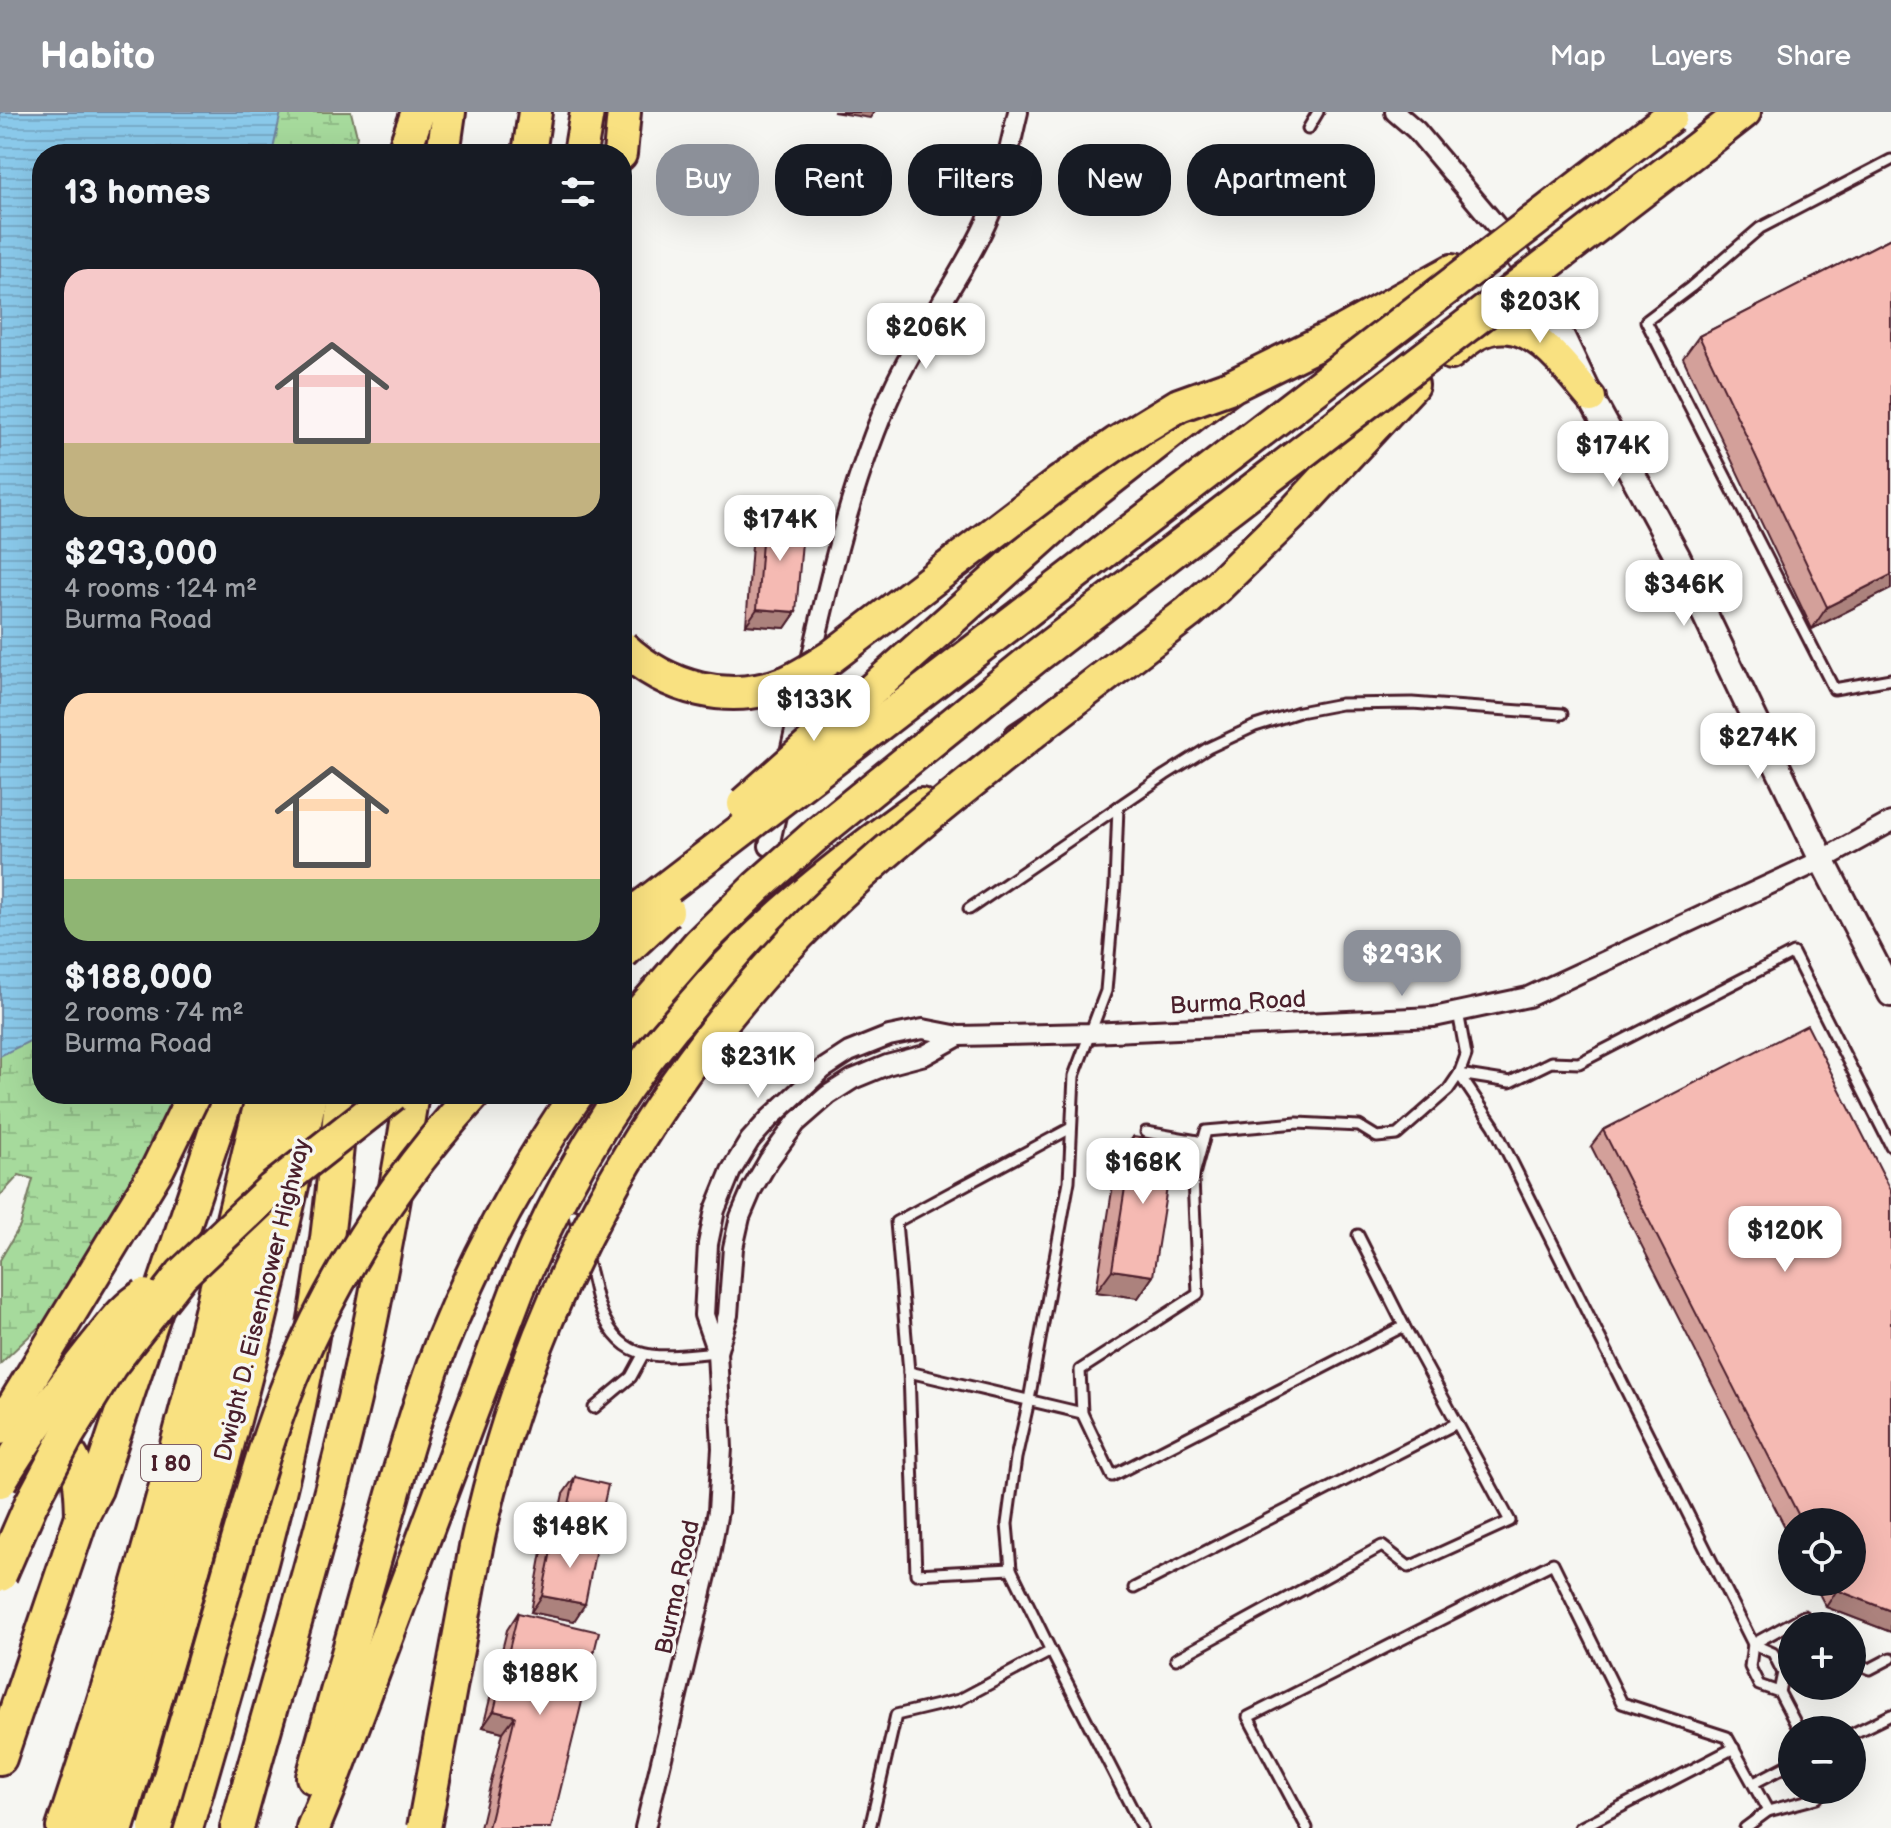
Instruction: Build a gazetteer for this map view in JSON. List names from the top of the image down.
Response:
{
  "streets": {
    "highway": ["Dwight D. Eisenhower Highway", "I 80"],
    "street": ["Burma Road"]
  },
  "page": {
    "header": "Habito",
    "nav": ["Map", "Layers", "Share"],
    "chip": [
      "Buy",
      "Rent",
      "Filters",
      "New",
      "Apartment"
    ],
    "heading": "13 homes",
    "list": [
      {
        "name": "$293,000",
        "note": "4 rooms · 124 m² · Burma Road"
      },
      {
        "name": "$188,000",
        "note": "2 rooms · 74 m² · Burma Road"
      }
    ],
    "price": [
      "$203K",
      "$206K",
      "$174K",
      "$174K",
      "$346K",
      "$133K",
      "$274K",
      "$293K",
      "$231K",
      "$168K",
      "$120K",
      "$148K",
      "$188K"
    ],
    "map_buttons": ["+", "−"]
  }
}
